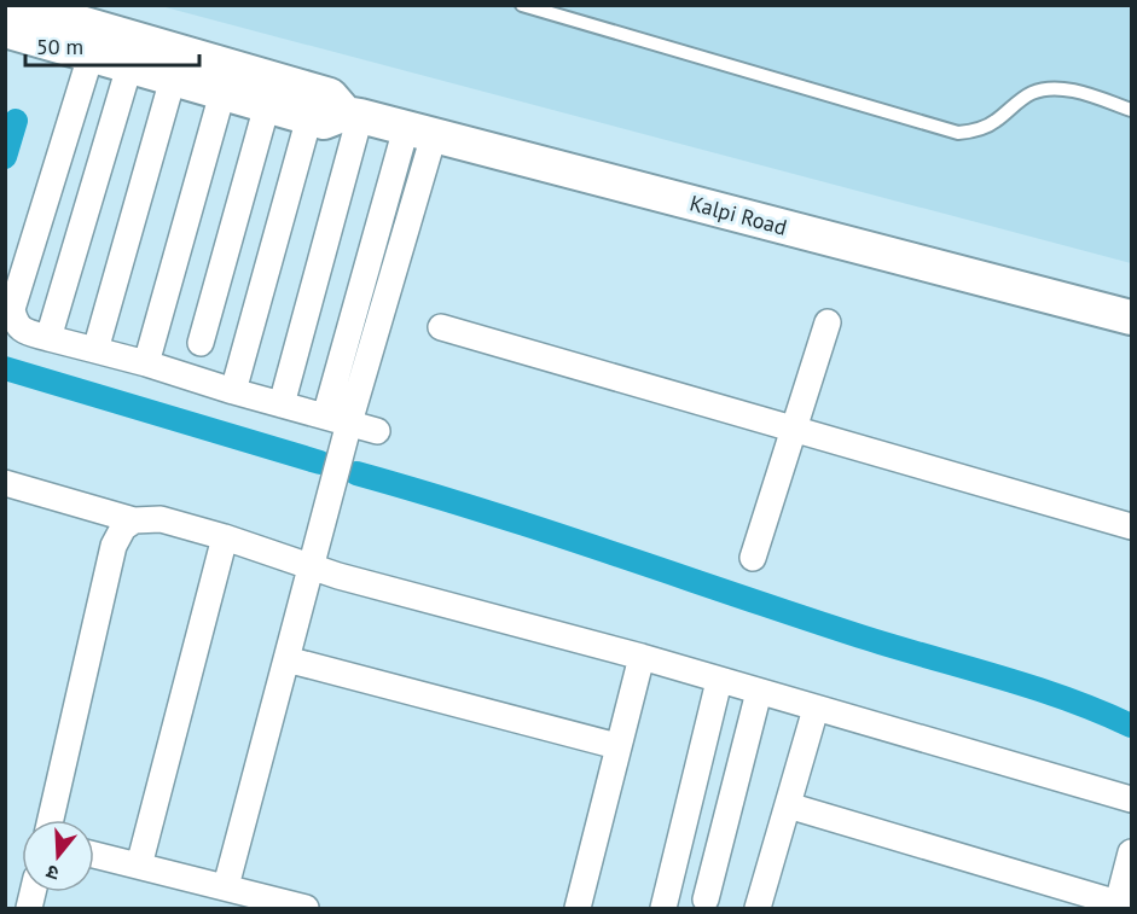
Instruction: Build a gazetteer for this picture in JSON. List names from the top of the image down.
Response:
{
  "streets": {
    "main road": ["Kalpi Road"]
  },
  "scale_bar": "50 m",
  "north": "bottom"
}
